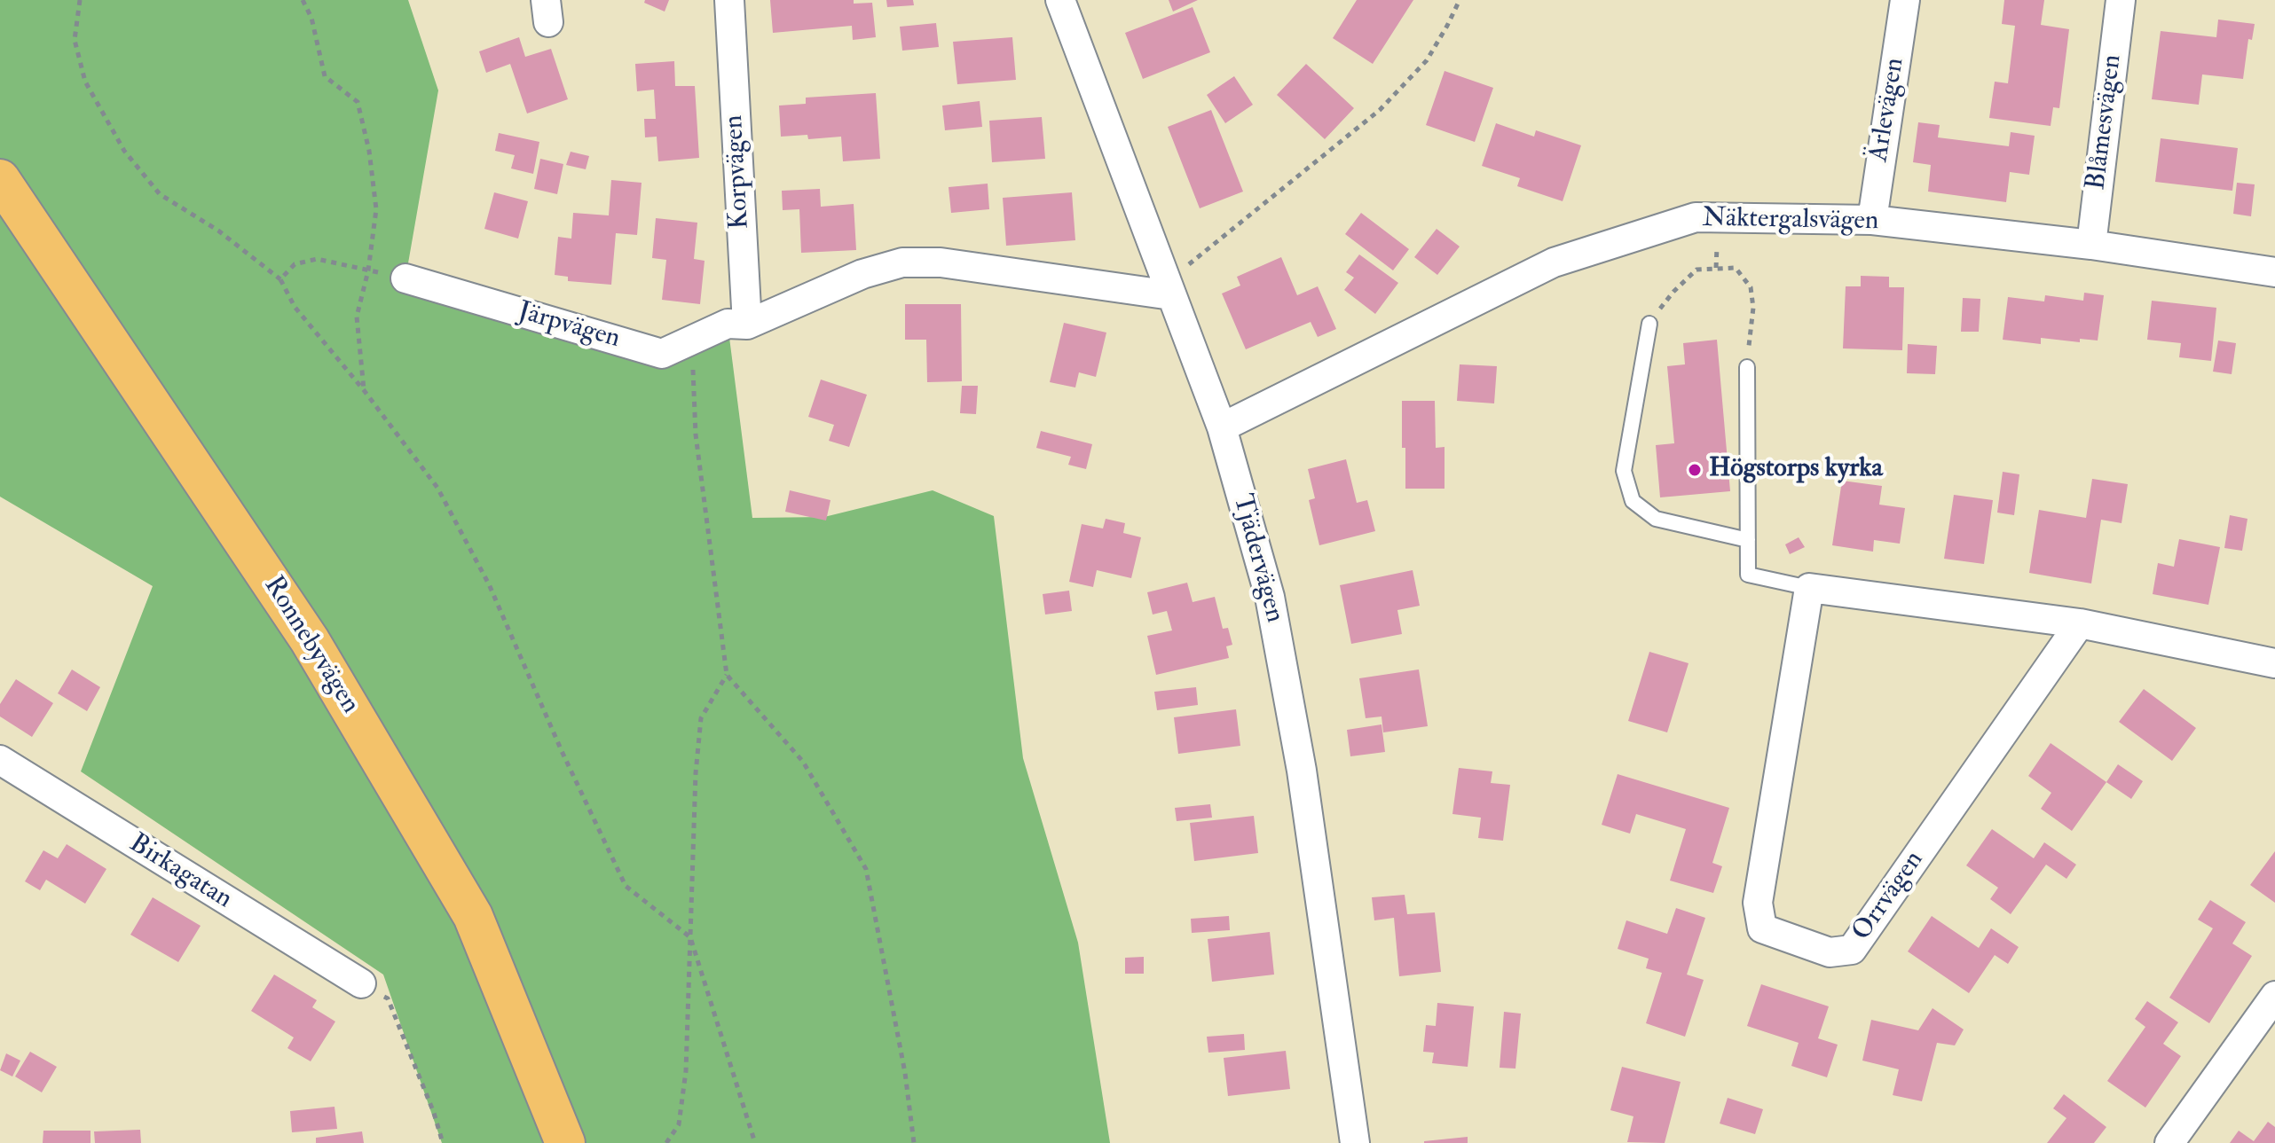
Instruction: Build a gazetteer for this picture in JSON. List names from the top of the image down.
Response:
{
  "streets": {
    "main road": ["Ronnebyvägen"],
    "street": [
      "Ärlevägen",
      "Blåmesvägen",
      "Korpvägen",
      "Näktergalsvägen",
      "Järpvägen",
      "Tjädervägen",
      "Birkagatan",
      "Orrvägen"
    ]
  },
  "crossings": [
    ["Ärlevägen", "Näktergalsvägen"],
    ["Blåmesvägen", "Näktergalsvägen"],
    ["Korpvägen", "Järpvägen"],
    ["Näktergalsvägen", "Tjädervägen"],
    ["Järpvägen", "Tjädervägen"]
  ],
  "places": ["Högstorps kyrka"]
}
